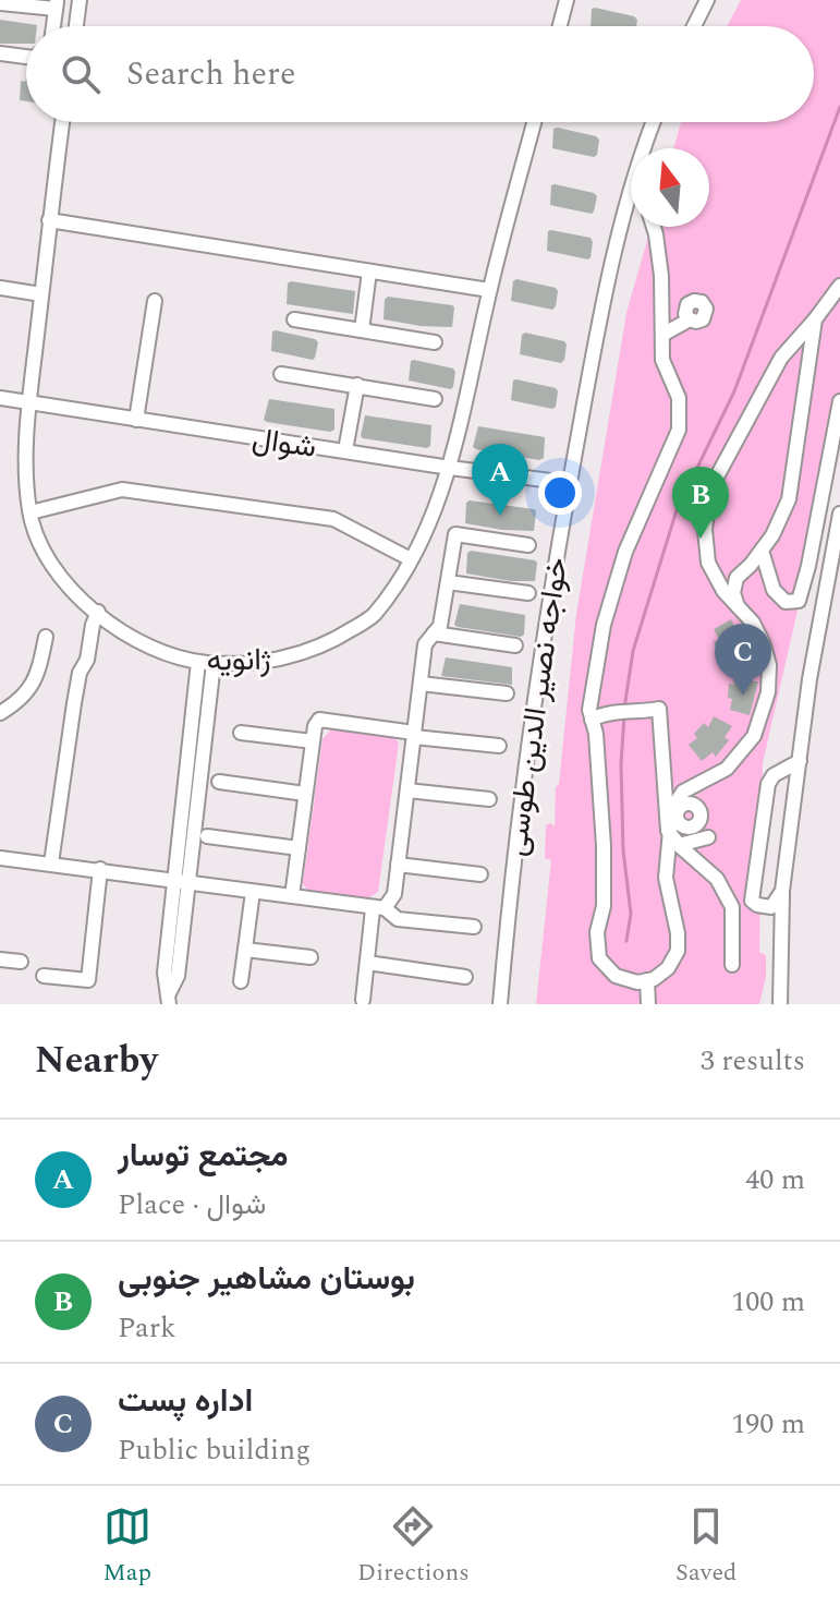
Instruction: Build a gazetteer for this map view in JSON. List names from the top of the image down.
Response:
{
  "streets": {
    "street": ["شوال", "ژانویه", "خواجه نصیر الدین طوسی"]
  },
  "crossings": [
    ["شوال", "ژانویه"],
    ["شوال", "خواجه نصیر الدین طوسی"]
  ],
  "north": "top",
  "page": {
    "search": "Search here",
    "pins": ["A", "B", "C"],
    "heading": ["Nearby", "3 results"],
    "list": [
      {
        "mark": "A",
        "name": "مجتمع توسار",
        "note": "Place · شوال",
        "value": "40 m"
      },
      {
        "mark": "B",
        "name": "بوستان مشاهیر جنوبی",
        "note": "Park",
        "value": "100 m"
      },
      {
        "mark": "C",
        "name": "اداره پست",
        "note": "Public building",
        "value": "190 m"
      }
    ],
    "nav": ["Map", "Directions", "Saved"]
  }
}
